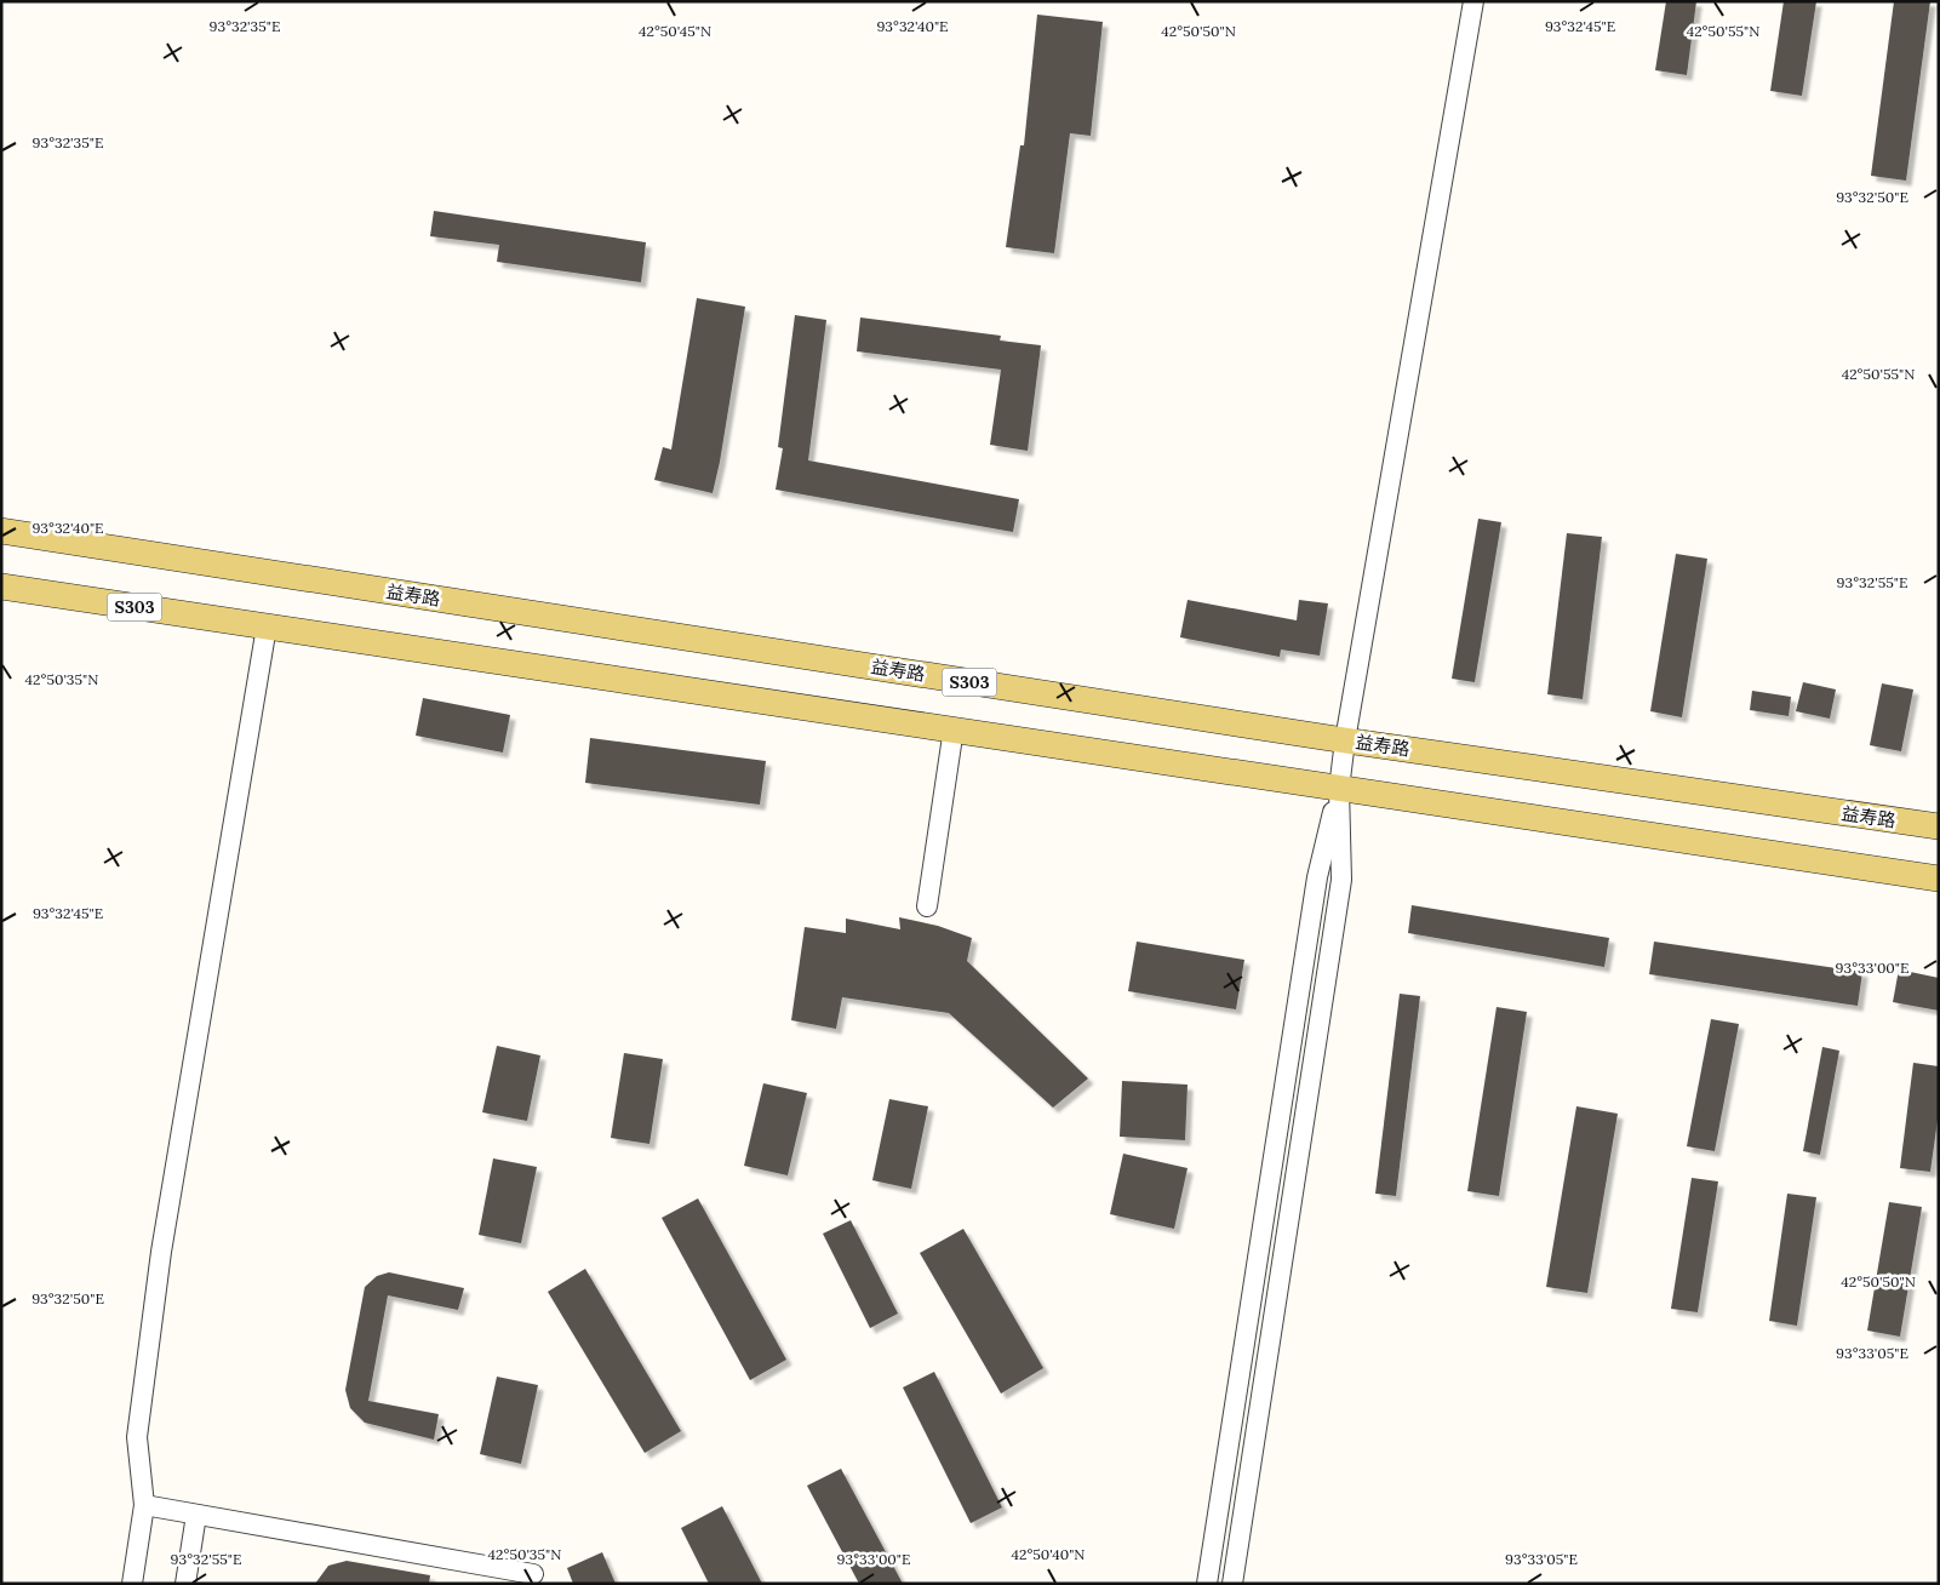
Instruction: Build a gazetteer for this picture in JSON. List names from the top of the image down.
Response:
{
  "streets": {
    "main road": ["益寿路", "S303"]
  },
  "coordinates": [
    "93°32'35\"E",
    "93°32'40\"E",
    "93°32'45\"E",
    "42°50'50\"N",
    "42°50'55\"N",
    "42°50'45\"N",
    "93°32'50\"E",
    "93°32'55\"E",
    "42°50'35\"N",
    "93°33'00\"E",
    "93°33'05\"E",
    "42°50'40\"N"
  ]
}
